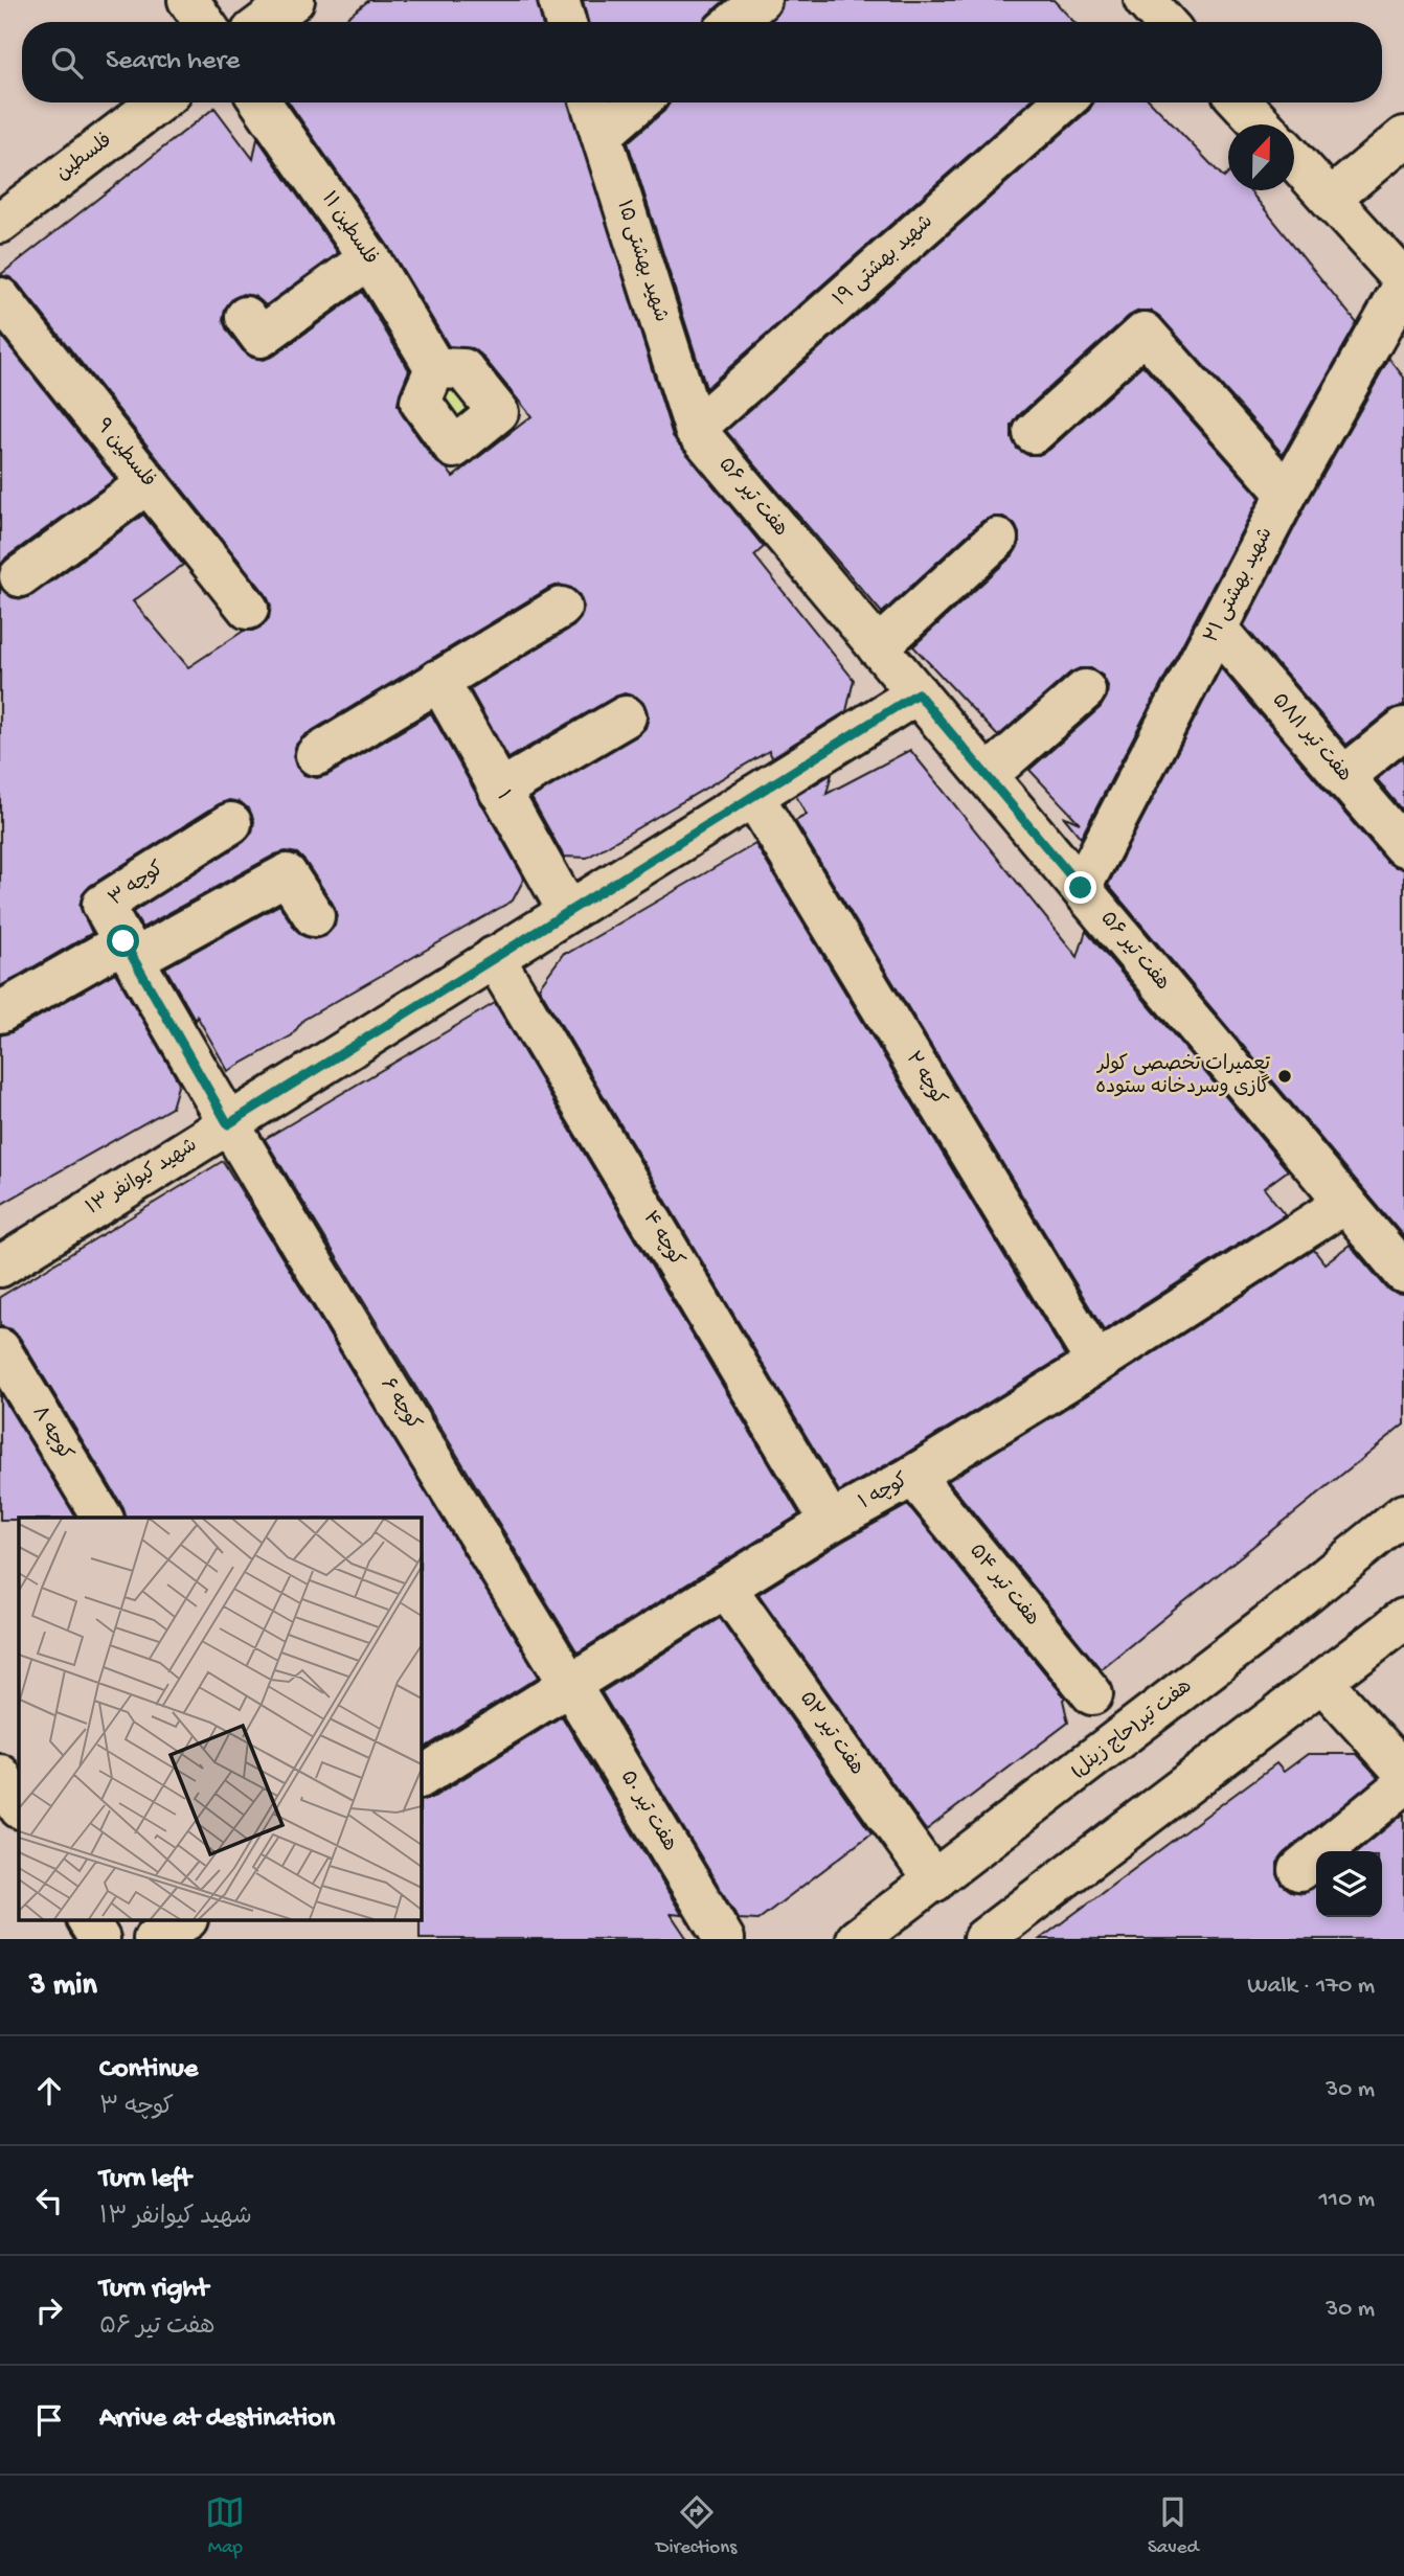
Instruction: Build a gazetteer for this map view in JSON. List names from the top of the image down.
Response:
{
  "streets": {
    "street": [
      "فلسطین",
      "فلسطین ۱۱",
      "شهید بهشتی ۱۵",
      "شهید بهشتی ۱۹",
      "فلسطین ۹",
      "هفت تیر ۵۶",
      "شهید بهشتی ۲۱",
      "هفت تیر ۵۸/۱",
      "۱",
      "کوچه ۳",
      "کوچه ۲",
      "شهید کیوانفر ۱۳",
      "کوچه ۴",
      "کوچه ۶",
      "کوچه ۸",
      "کوچه ۱",
      "هفت تیر ۵۴",
      "هفت تیر(حاج زینل)",
      "هفت تیر ۵۲",
      "هفت تیر ۵۰"
    ]
  },
  "crossings": [
    ["شهید بهشتی ۱۵", "شهید بهشتی ۱۹"],
    ["شهید بهشتی ۱۵", "هفت تیر ۵۶"],
    ["شهید بهشتی ۱۹", "هفت تیر ۵۶"],
    ["هفت تیر ۵۶", "شهید بهشتی ۲۱"],
    ["هفت تیر ۵۶", "شهید کیوانفر ۱۳"],
    ["هفت تیر ۵۶", "کوچه ۱"],
    ["شهید بهشتی ۲۱", "هفت تیر ۵۸/۱"],
    ["۱", "شهید کیوانفر ۱۳"],
    ["کوچه ۳", "شهید کیوانفر ۱۳"],
    ["کوچه ۳", "کوچه ۶"],
    ["کوچه ۲", "شهید کیوانفر ۱۳"],
    ["کوچه ۲", "کوچه ۱"],
    ["شهید کیوانفر ۱۳", "کوچه ۴"],
    ["شهید کیوانفر ۱۳", "کوچه ۶"],
    ["کوچه ۴", "کوچه ۱"],
    ["کوچه ۶", "کوچه ۱"],
    ["کوچه ۶", "هفت تیر ۵۰"],
    ["کوچه ۱", "هفت تیر ۵۴"],
    ["کوچه ۱", "هفت تیر ۵۲"],
    ["کوچه ۱", "هفت تیر ۵۰"],
    ["هفت تیر(حاج زینل)", "هفت تیر ۵۲"]
  ],
  "places": ["تعمیرات تخصصی کولر گازی وسردخانه ستوده"],
  "north": "top",
  "page": {
    "search": "Search here",
    "heading": ["3 min", "Walk · 170 m"],
    "list": [
      ["Continue", "کوچه ۳", "30 m"],
      ["Turn left", "شهید کیوانفر ۱۳", "110 m"],
      ["Turn right", "هفت تیر ۵۶", "30 m"],
      "Arrive at destination"
    ],
    "nav": ["Map", "Directions", "Saved"]
  }
}
